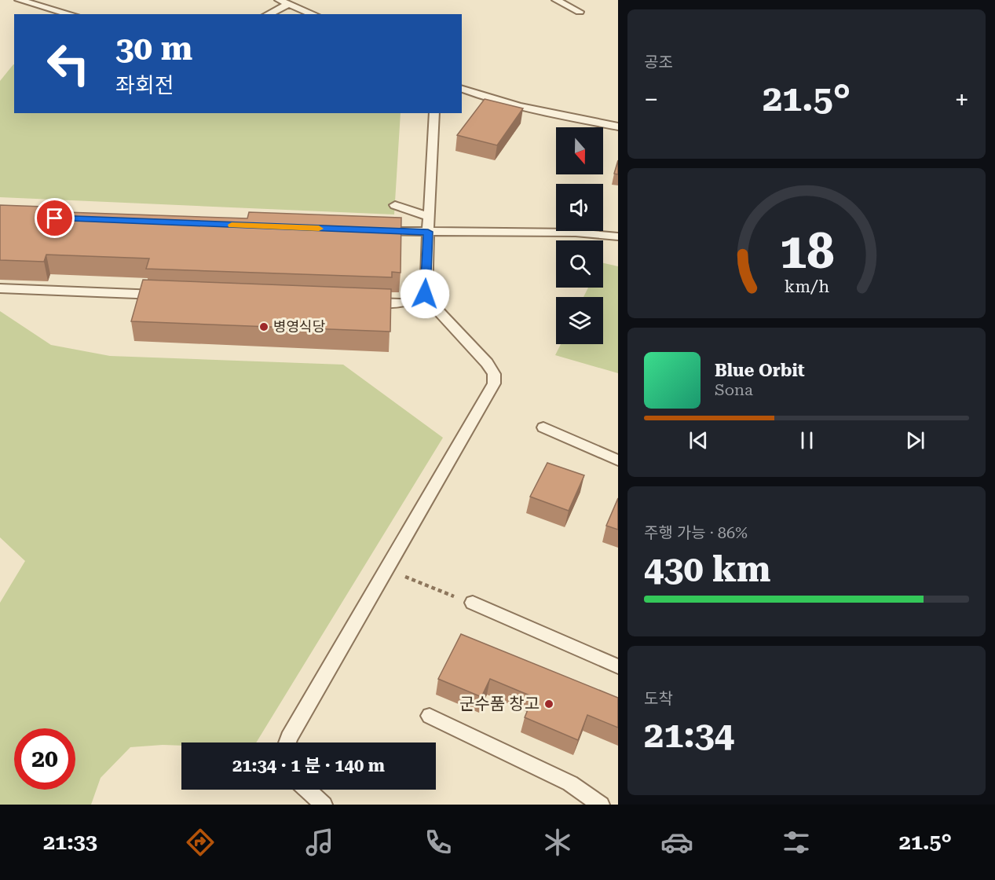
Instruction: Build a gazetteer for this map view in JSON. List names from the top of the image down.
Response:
{
  "places": ["병영식당", "군수품 창고"],
  "north": "bottom",
  "page": {
    "tile": [
      "공조",
      ["주행 가능 · 86%", "430 km"],
      ["도착", "21:34"]
    ],
    "turn": ["30 m", "좌회전"],
    "heat": ["−", "21.5°", "+"],
    "song": ["Blue Orbit", "Sona"],
    "limit": "20",
    "trip": "21:34 · 1 분 · 140 m",
    "tabs": ["21:33", "21.5°"],
    "gauge": ["18", "km/h"]
  }
}
